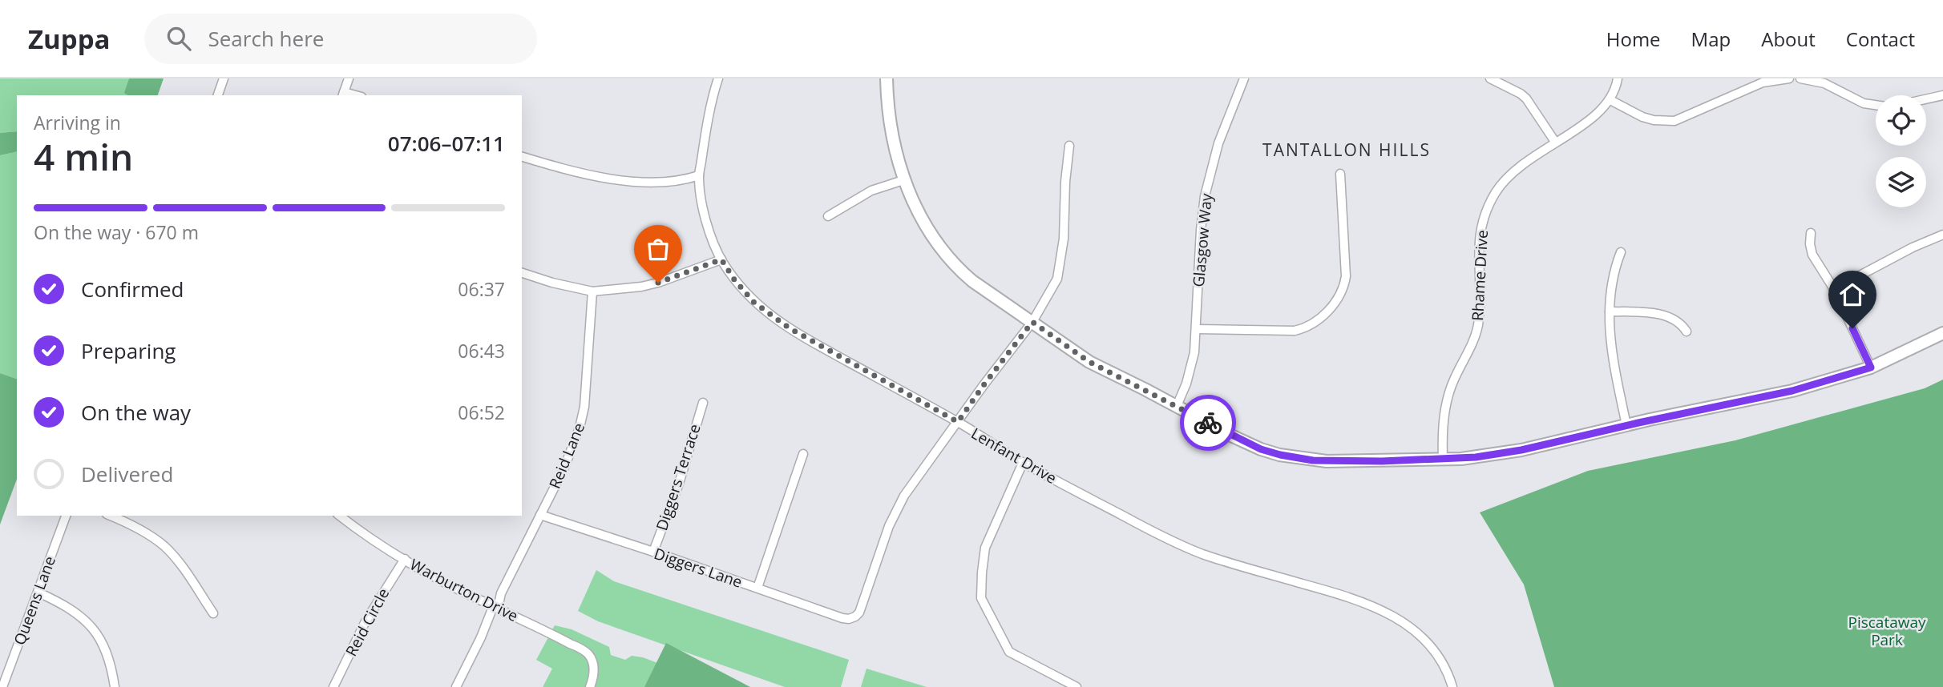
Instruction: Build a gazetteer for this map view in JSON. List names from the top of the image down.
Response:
{
  "streets": {
    "street": [
      "Glasgow Way",
      "Rhame Drive",
      "Reid Lane",
      "Lenfant Drive",
      "Diggers Terrace",
      "Diggers Lane",
      "Warburton Drive",
      "Queens Lane",
      "Reid Circle"
    ]
  },
  "crossings": [
    ["Reid Lane", "Diggers Lane"],
    ["Reid Lane", "Warburton Drive"],
    ["Lenfant Drive", "Diggers Lane"],
    ["Diggers Terrace", "Diggers Lane"],
    ["Warburton Drive", "Reid Circle"]
  ],
  "districts": ["TANTALLON HILLS"],
  "parks": ["Piscataway Park"],
  "page": {
    "header": "Zuppa",
    "search": "Search here",
    "nav": [
      "Home",
      "Map",
      "About",
      "Contact"
    ],
    "heading": ["4 min", "Arriving in", "07:06–07:11"],
    "bar": "On the way · 670 m",
    "list": [
      ["Confirmed", "06:37"],
      ["Preparing", "06:43"],
      ["On the way", "06:52"],
      "Delivered"
    ]
  }
}
